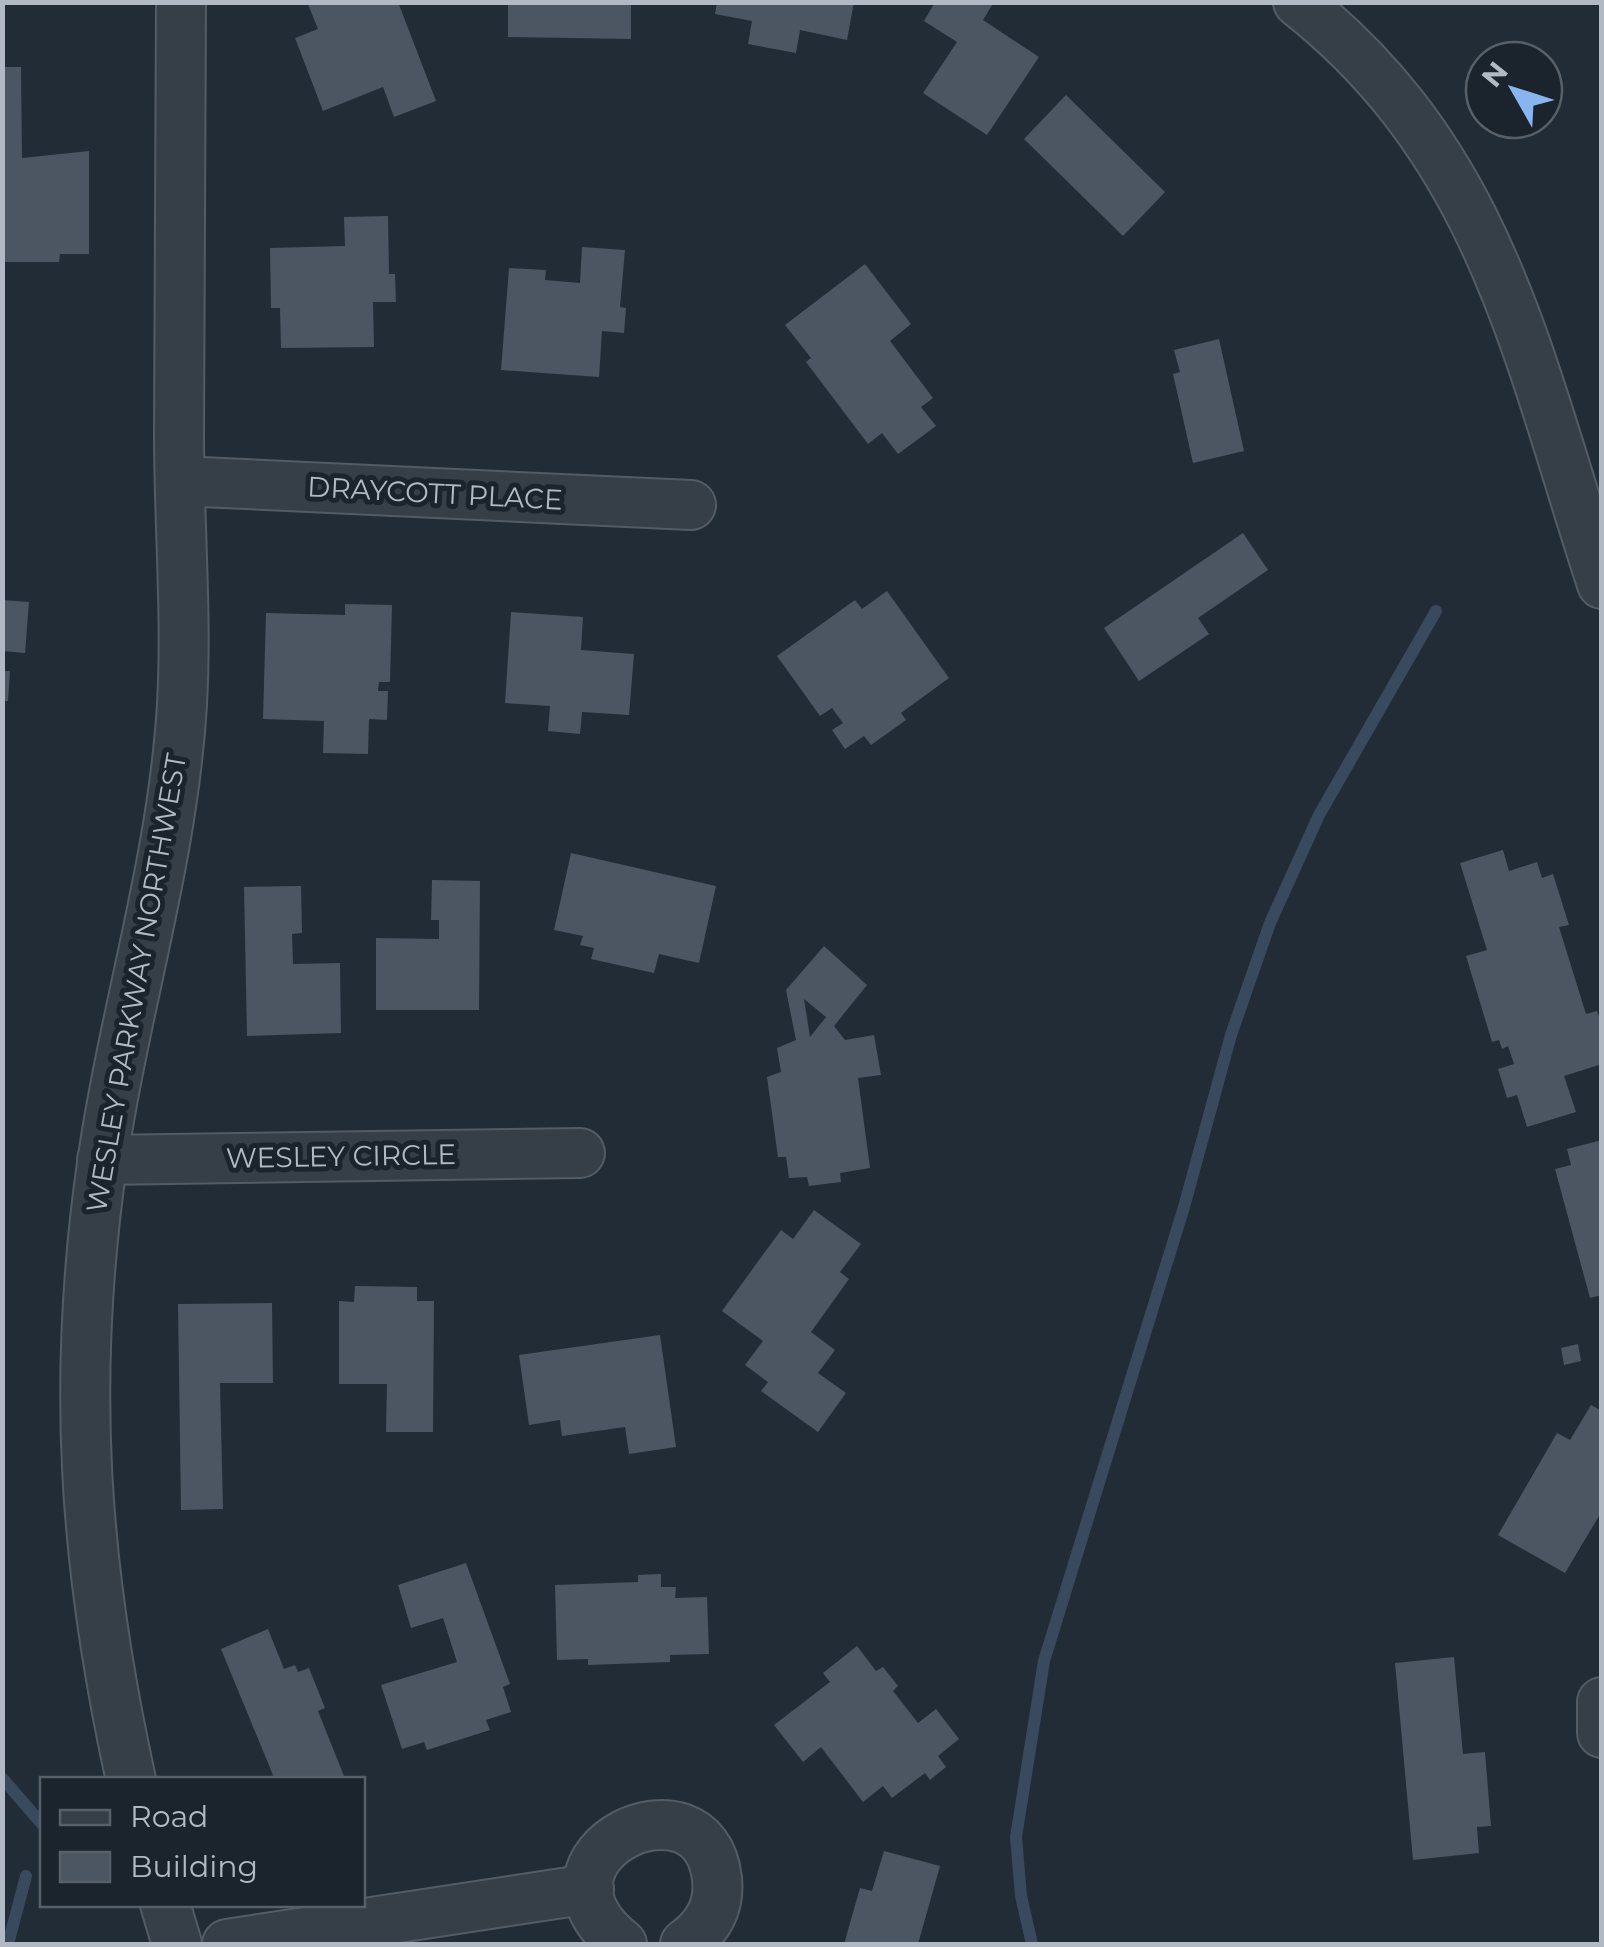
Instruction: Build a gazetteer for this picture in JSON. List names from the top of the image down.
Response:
{
  "streets": {
    "street": ["DRAYCOTT PLACE", "WESLEY PARKWAY NORTHWEST", "WESLEY CIRCLE"]
  },
  "crossings": [
    ["DRAYCOTT PLACE", "WESLEY PARKWAY NORTHWEST"],
    ["WESLEY PARKWAY NORTHWEST", "WESLEY CIRCLE"]
  ],
  "legend": ["Road", "Building"],
  "north": "top left"
}
